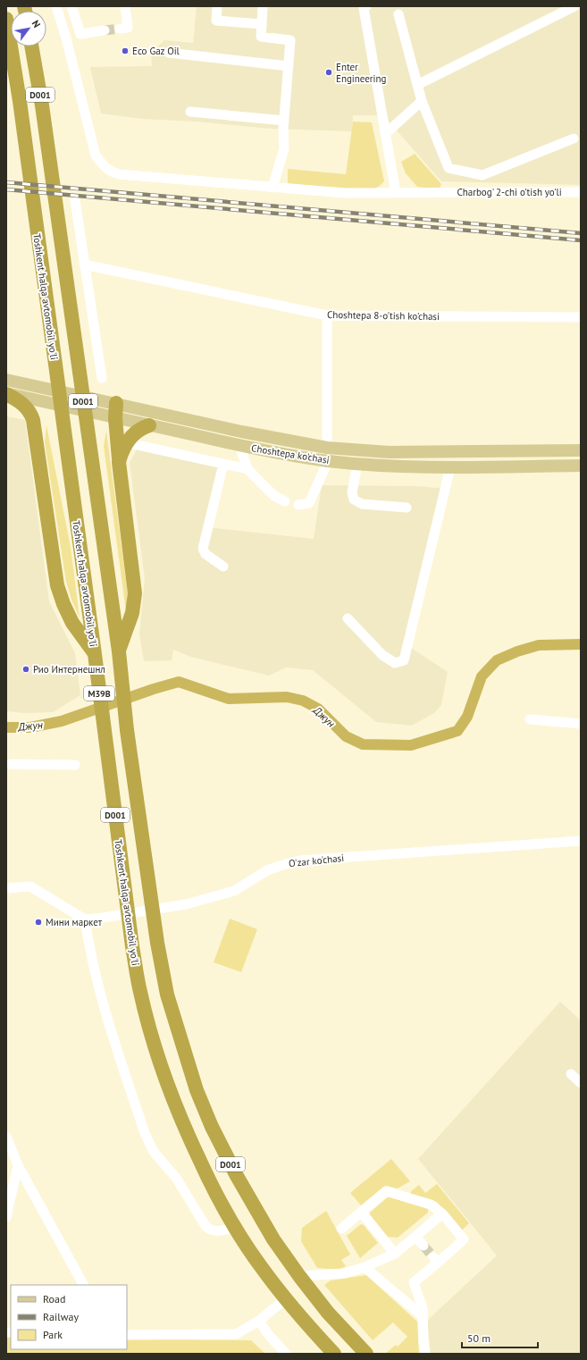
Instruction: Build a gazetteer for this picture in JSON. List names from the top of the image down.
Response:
{
  "streets": {
    "highway": ["D001", "Toshkent halqa avtomobil yo'li", "M39B"],
    "main road": ["Choshtepa ko'chasi"],
    "street": ["Charbog' 2-chi o'tish yo'li", "Choshtepa 8-o'tish ko'chasi", "O'zar ko'chasi"]
  },
  "water": ["Джун"],
  "places": [
    "Eco Gaz Oil",
    "Enter Engineering",
    "Рио Интернешнл",
    "Мини маркет"
  ],
  "legend": ["Road", "Railway", "Park"],
  "scale_bar": "50 m",
  "north": "top right"
}
